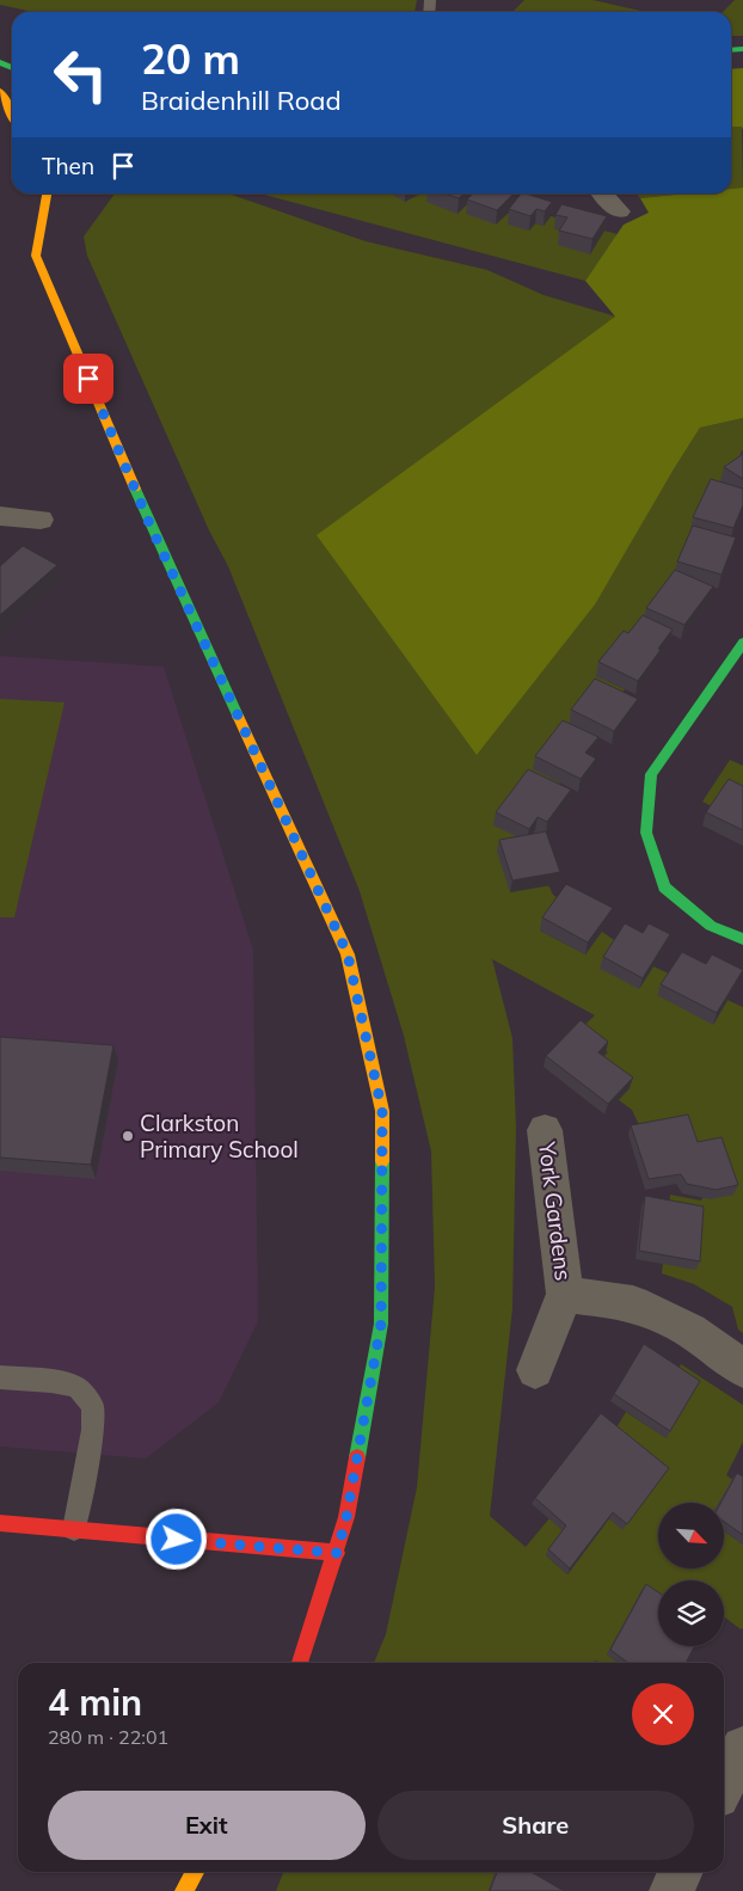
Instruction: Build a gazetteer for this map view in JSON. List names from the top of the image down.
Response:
{
  "streets": {
    "street": ["York Gardens"]
  },
  "places": ["Clarkston Primary School"],
  "north": "bottom right",
  "page": {
    "turn": ["20 m", "Braidenhill Road"],
    "then": "Then",
    "heading": ["4 min", "280 m · 22:01"],
    "buttons": ["Exit", "Share"]
  }
}
